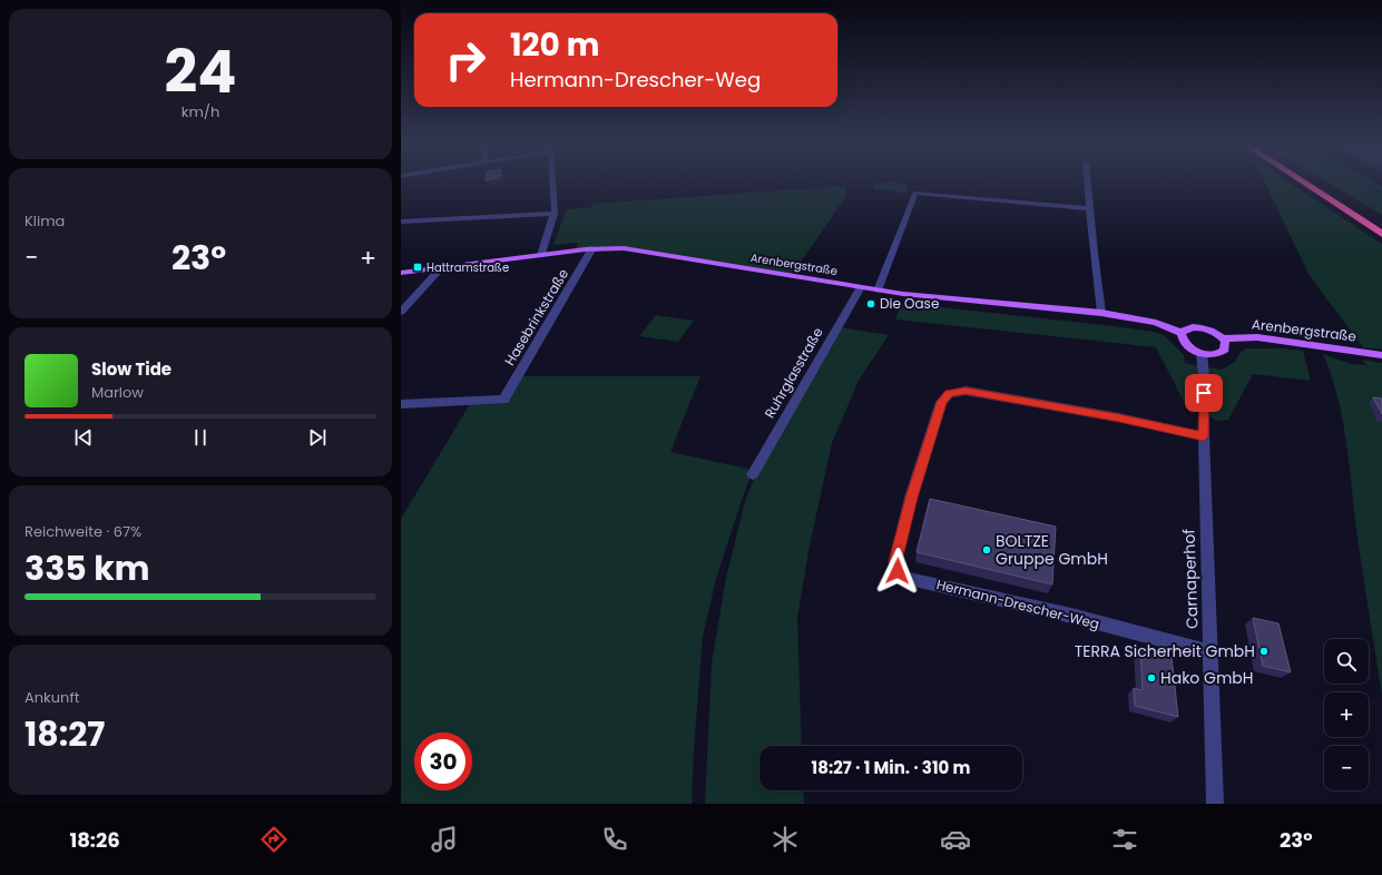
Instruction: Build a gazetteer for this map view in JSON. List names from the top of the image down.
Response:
{
  "streets": {
    "main road": ["Arenbergstraße"],
    "street": [
      "Hasebrinkstraße",
      "Ruhrglasstraße",
      "Carnaperhof",
      "Hermann-Drescher-Weg"
    ]
  },
  "crossings": [
    ["Arenbergstraße", "Hasebrinkstraße"],
    ["Arenbergstraße", "Ruhrglasstraße"],
    ["Carnaperhof", "Hermann-Drescher-Weg"]
  ],
  "places": {
    "transit": ["Hattramstraße"],
    "other": [
      "Die Oase",
      "BOLTZE Gruppe GmbH",
      "TERRA Sicherheit GmbH",
      "Hako GmbH"
    ]
  },
  "page": {
    "tile": [
      ["24", "km/h"],
      "Klima",
      ["Reichweite · 67%", "335 km"],
      ["Ankunft", "18:27"]
    ],
    "turn": ["120 m", "Hermann-Drescher-Weg"],
    "heat": ["−", "23°", "+"],
    "song": ["Slow Tide", "Marlow"],
    "map_buttons": ["+", "−"],
    "limit": "30",
    "trip": "18:27 · 1 Min. · 310 m",
    "tabs": ["18:26", "23°"]
  }
}
